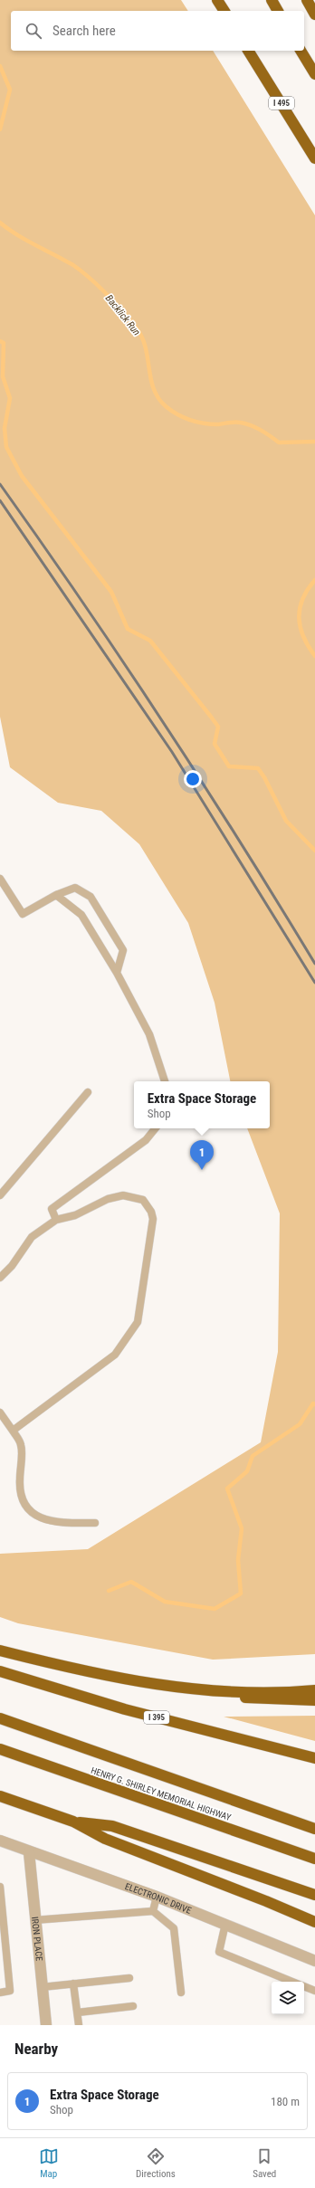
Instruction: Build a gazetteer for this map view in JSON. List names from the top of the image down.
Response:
{
  "streets": {
    "highway": ["I 495", "I 395", "HENRY G. SHIRLEY MEMORIAL HIGHWAY"],
    "street": ["ELECTRONIC DRIVE", "IRON PLACE"]
  },
  "crossings": [
    ["ELECTRONIC DRIVE", "IRON PLACE"]
  ],
  "water": ["Backlick Run"],
  "page": {
    "search": "Search here",
    "popup": ["Extra Space Storage", "Shop"],
    "pins": "1",
    "heading": "Nearby",
    "list": [
      {
        "mark": "1",
        "name": "Extra Space Storage",
        "note": "Shop",
        "value": "180 m"
      }
    ],
    "nav": ["Map", "Directions", "Saved"]
  }
}
